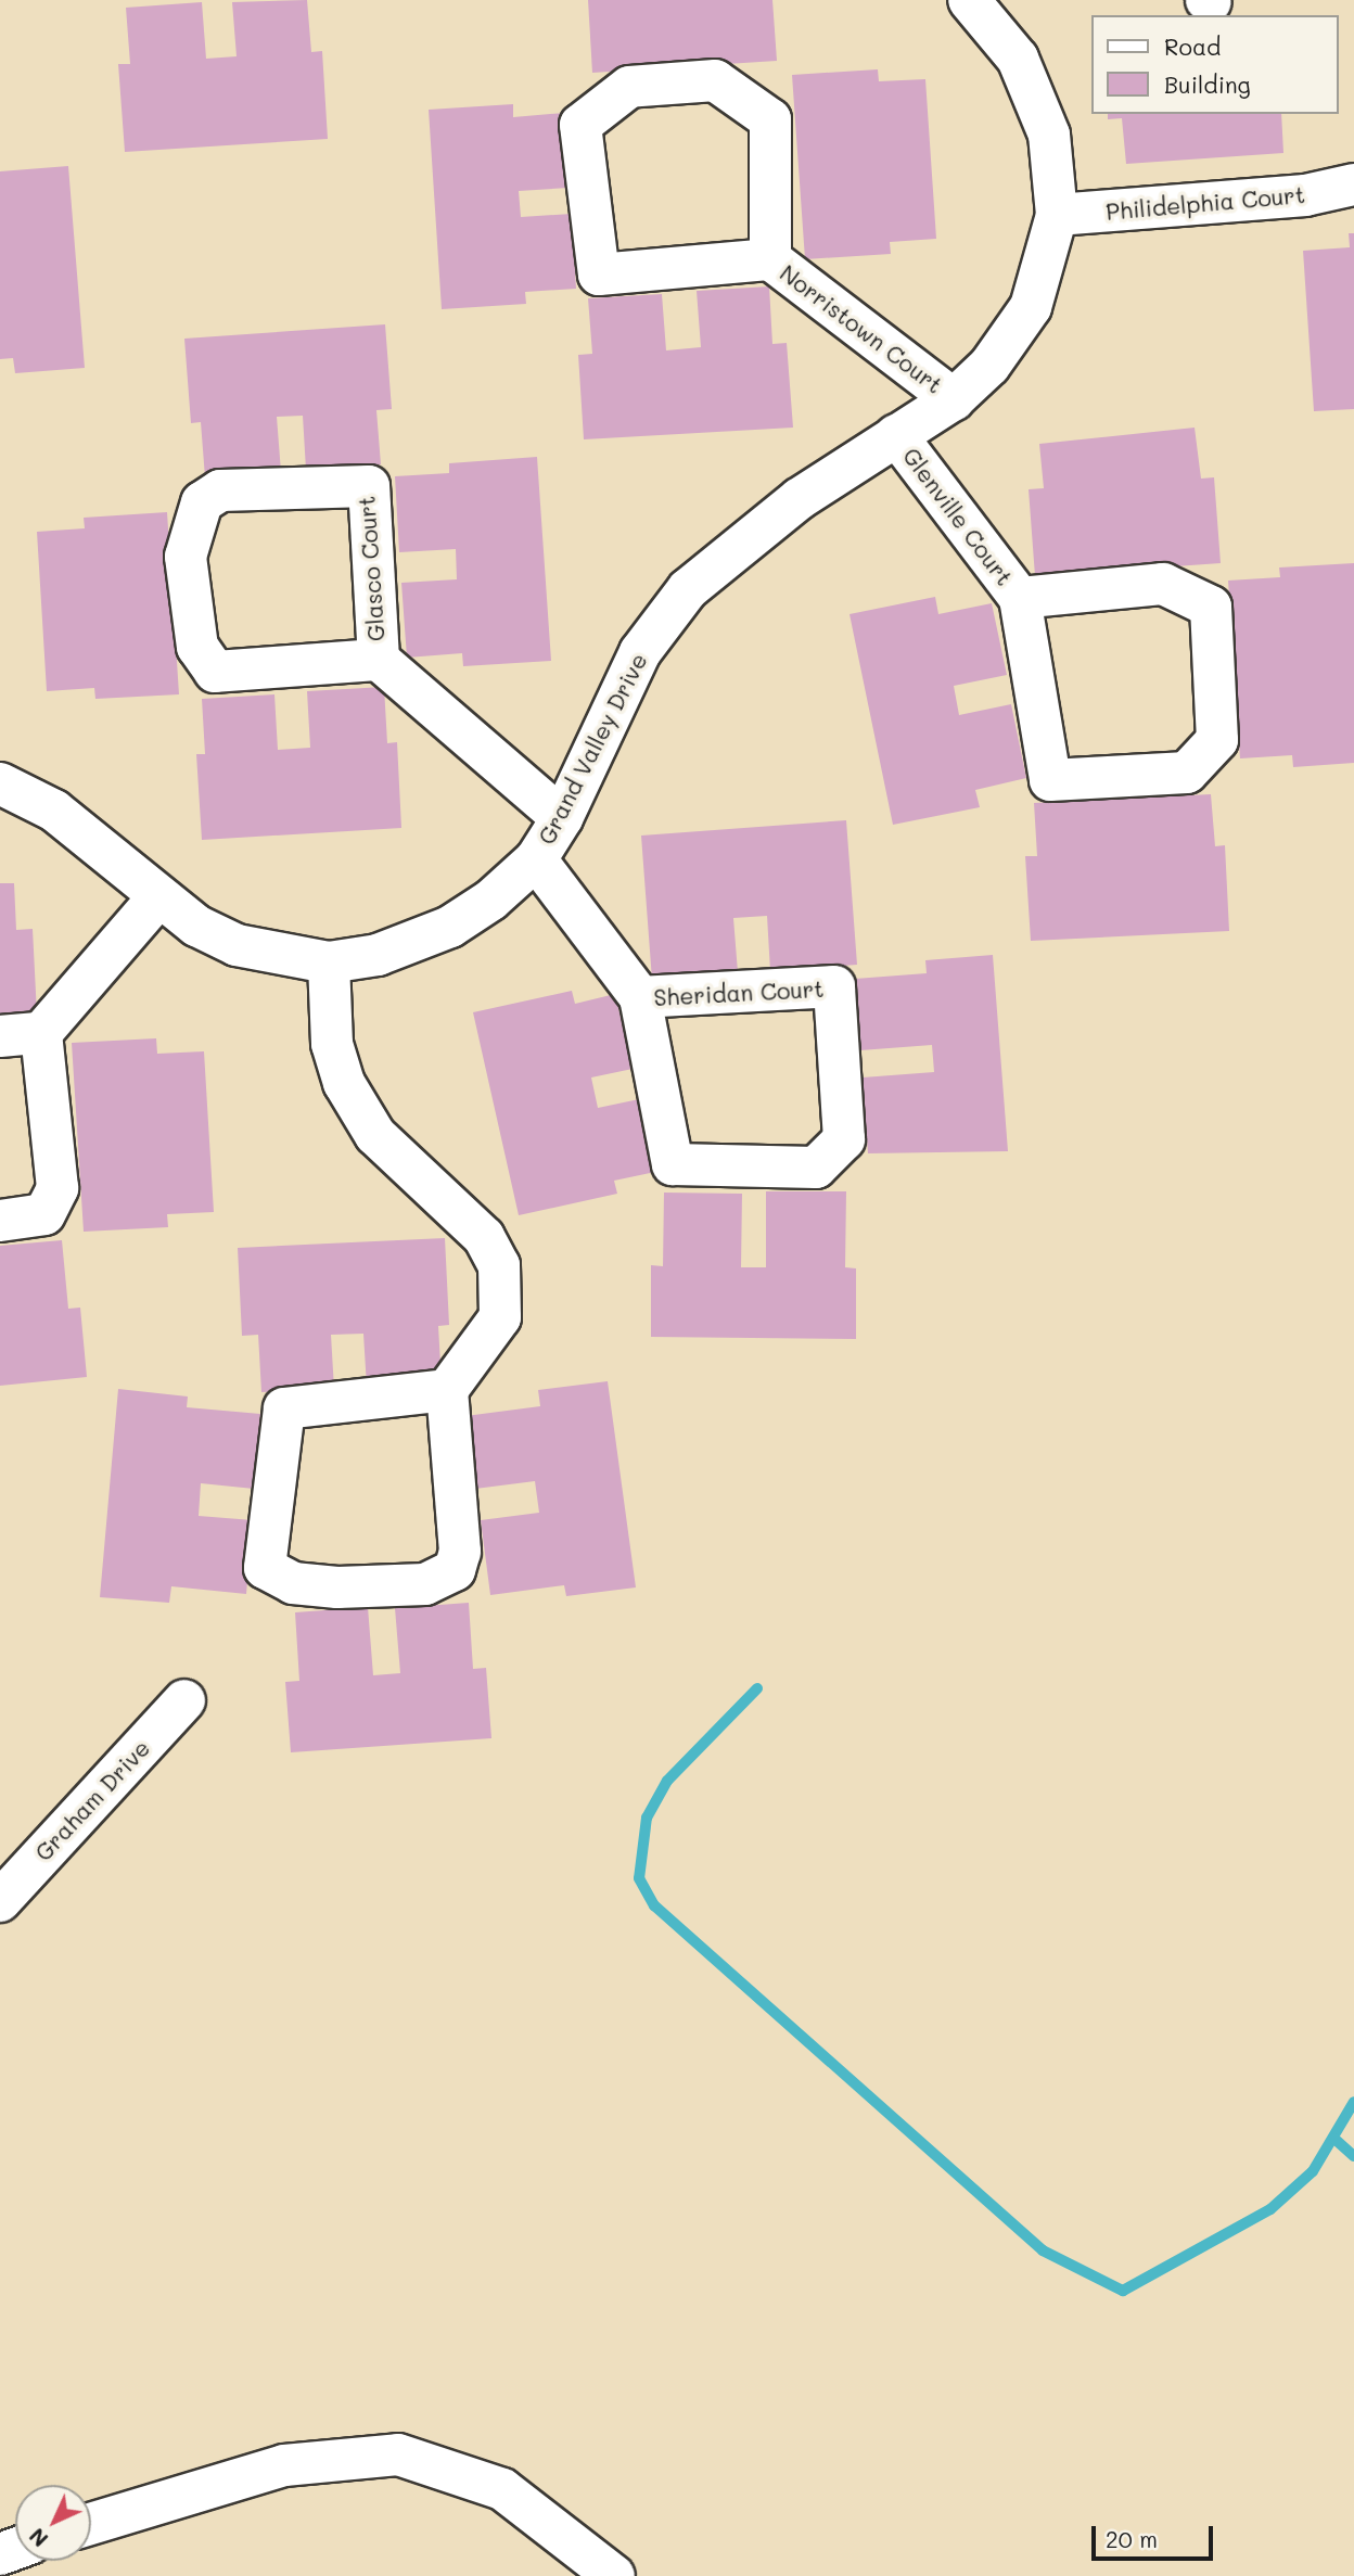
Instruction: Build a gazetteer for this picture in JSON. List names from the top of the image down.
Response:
{
  "streets": {
    "street": [
      "Philidelphia Court",
      "Norristown Court",
      "Glenville Court",
      "Glasco Court",
      "Grand Valley Drive",
      "Sheridan Court",
      "Graham Drive"
    ]
  },
  "crossings": [
    ["Philidelphia Court", "Grand Valley Drive"],
    ["Norristown Court", "Grand Valley Drive"],
    ["Glenville Court", "Grand Valley Drive"],
    ["Glasco Court", "Grand Valley Drive"],
    ["Grand Valley Drive", "Sheridan Court"]
  ],
  "legend": ["Road", "Building"],
  "scale_bar": "20 m",
  "north": "bottom left"
}
